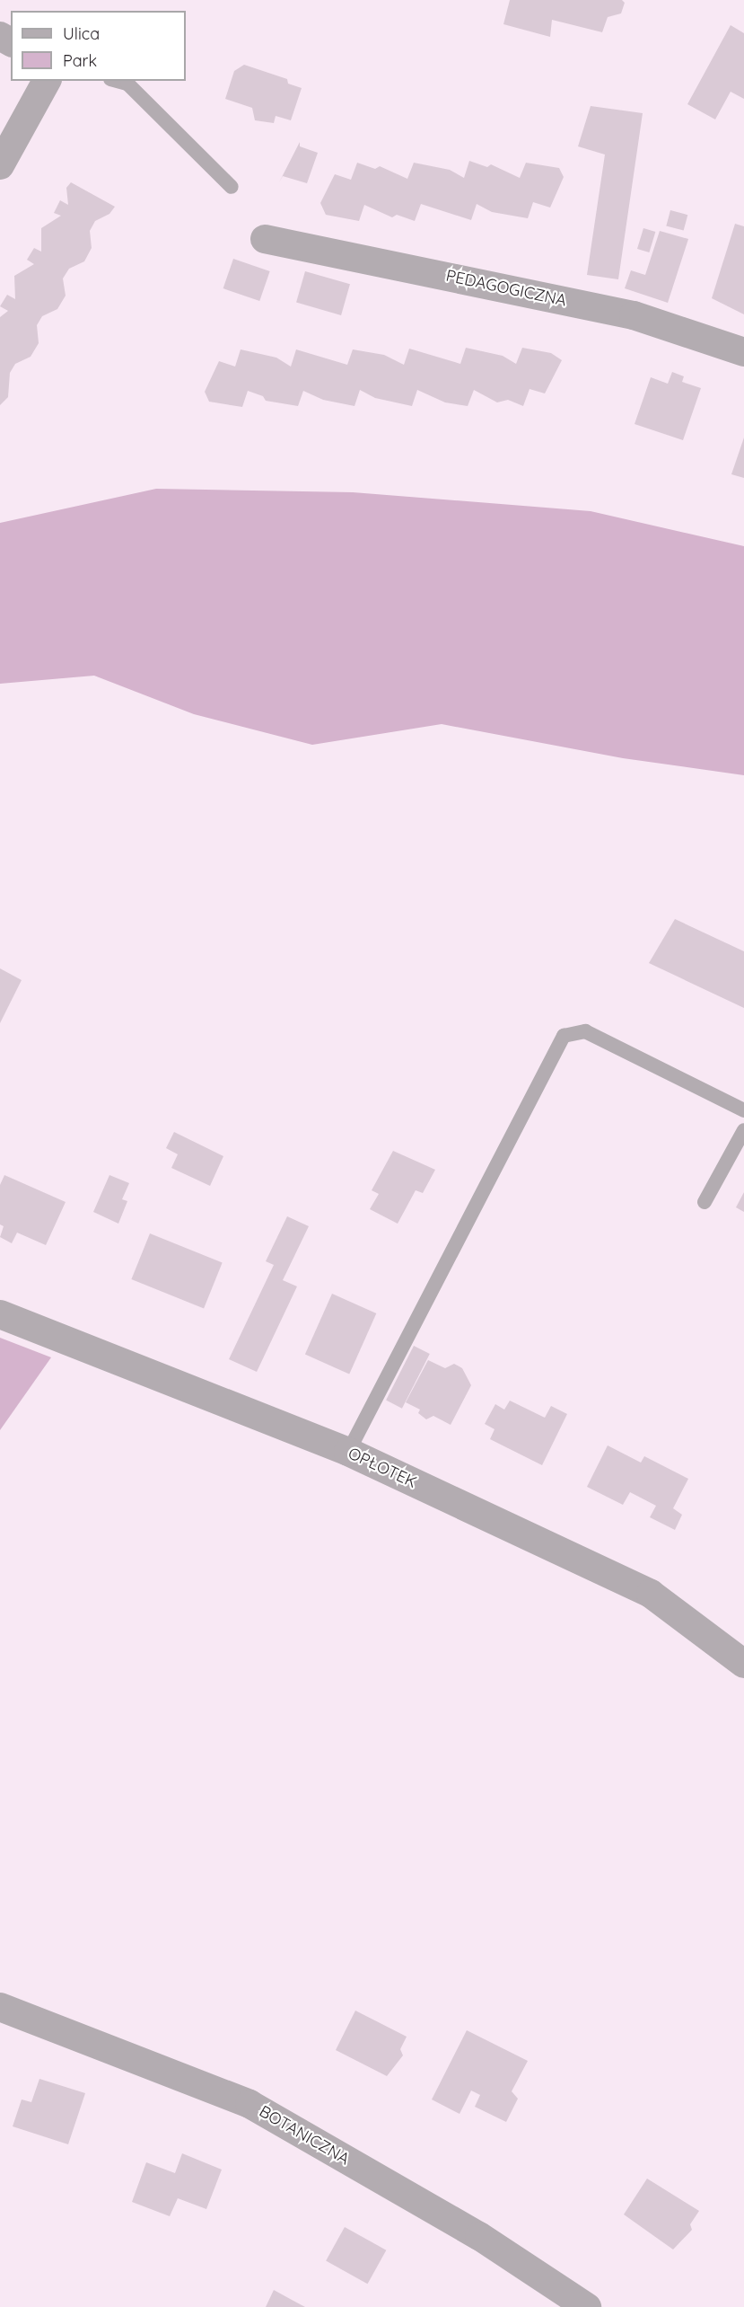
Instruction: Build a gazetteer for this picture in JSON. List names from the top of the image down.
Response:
{
  "streets": {
    "street": ["PEDAGOGICZNA", "OPŁOTEK", "BOTANICZNA"]
  },
  "legend": ["Ulica", "Park"]
}
